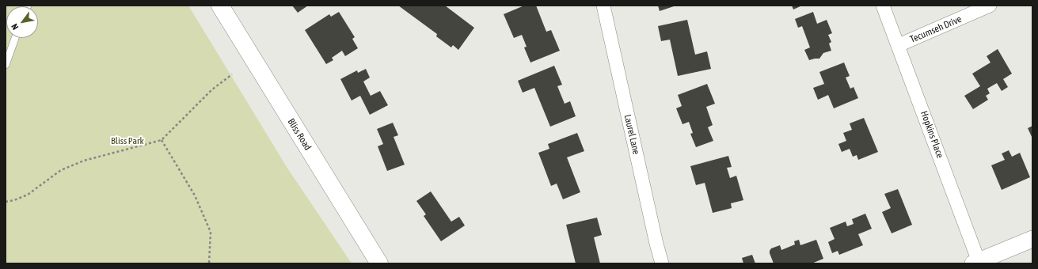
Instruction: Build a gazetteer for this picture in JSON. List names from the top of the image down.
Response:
{
  "streets": {
    "main road": ["Bliss Road"],
    "street": ["Tecumseh Drive", "Laurel Lane", "Hopkins Place"]
  },
  "crossings": [
    ["Tecumseh Drive", "Hopkins Place"]
  ],
  "parks": ["Bliss Park"],
  "north": "bottom left"
}
